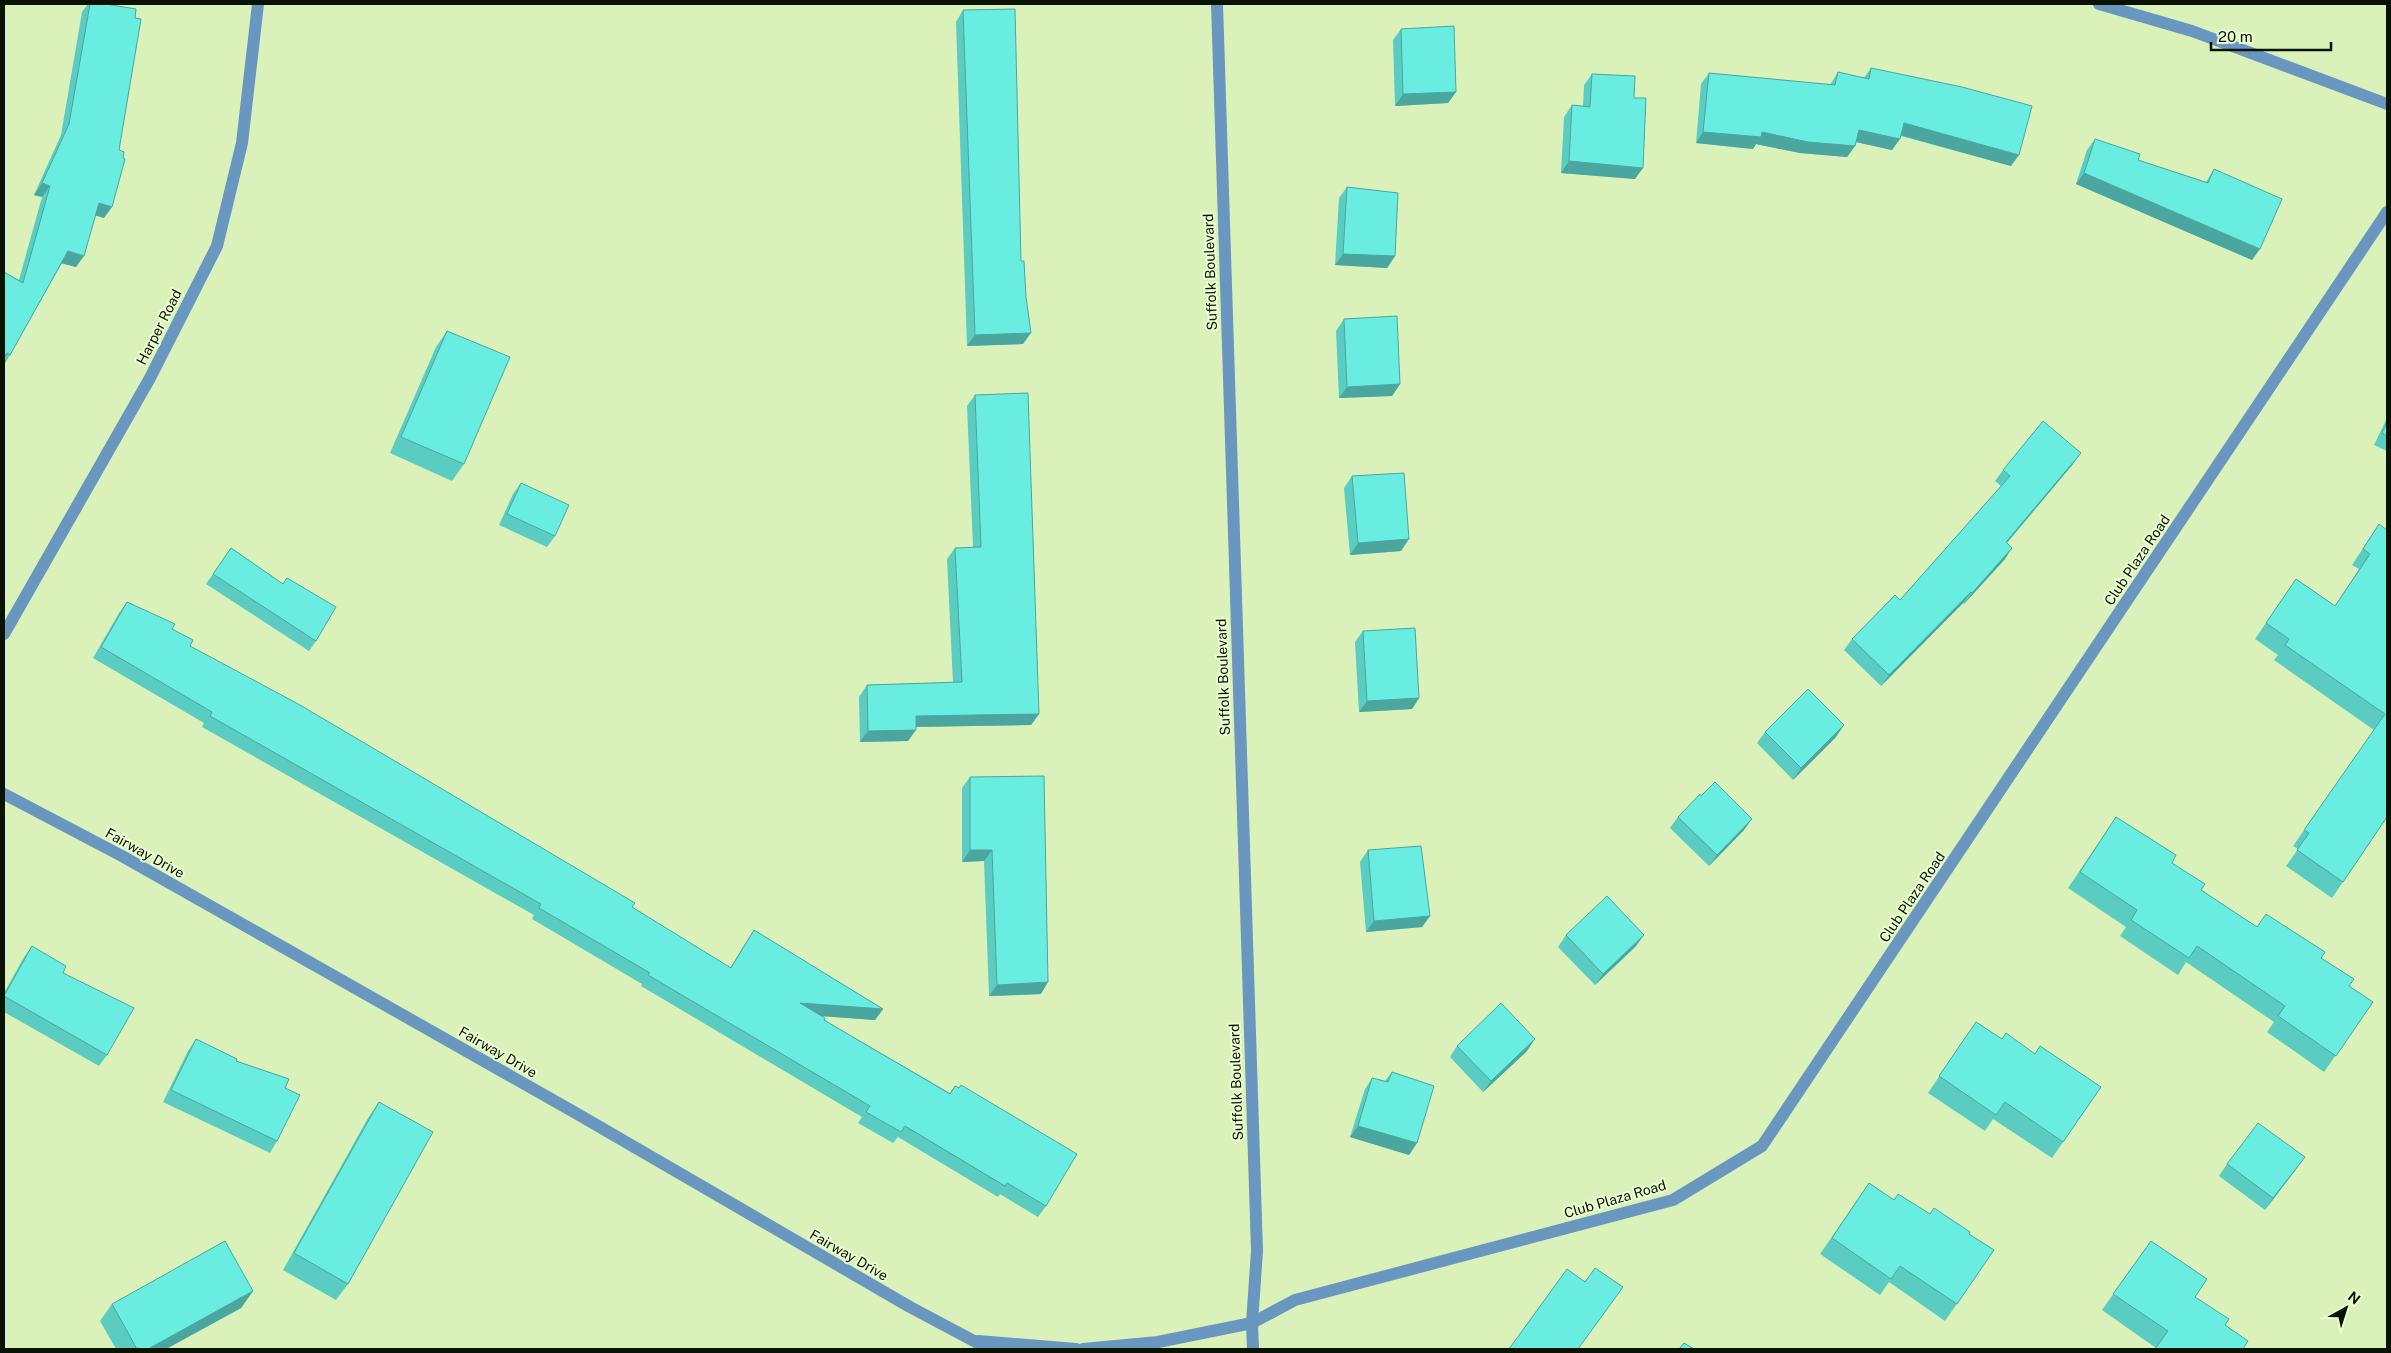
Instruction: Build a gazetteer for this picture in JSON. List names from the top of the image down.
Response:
{
  "streets": {
    "street": [
      "Suffolk Boulevard",
      "Harper Road",
      "Club Plaza Road",
      "Fairway Drive"
    ]
  },
  "crossings": [
    ["Suffolk Boulevard", "Club Plaza Road"]
  ],
  "scale_bar": "20 m",
  "north": "top right"
}
